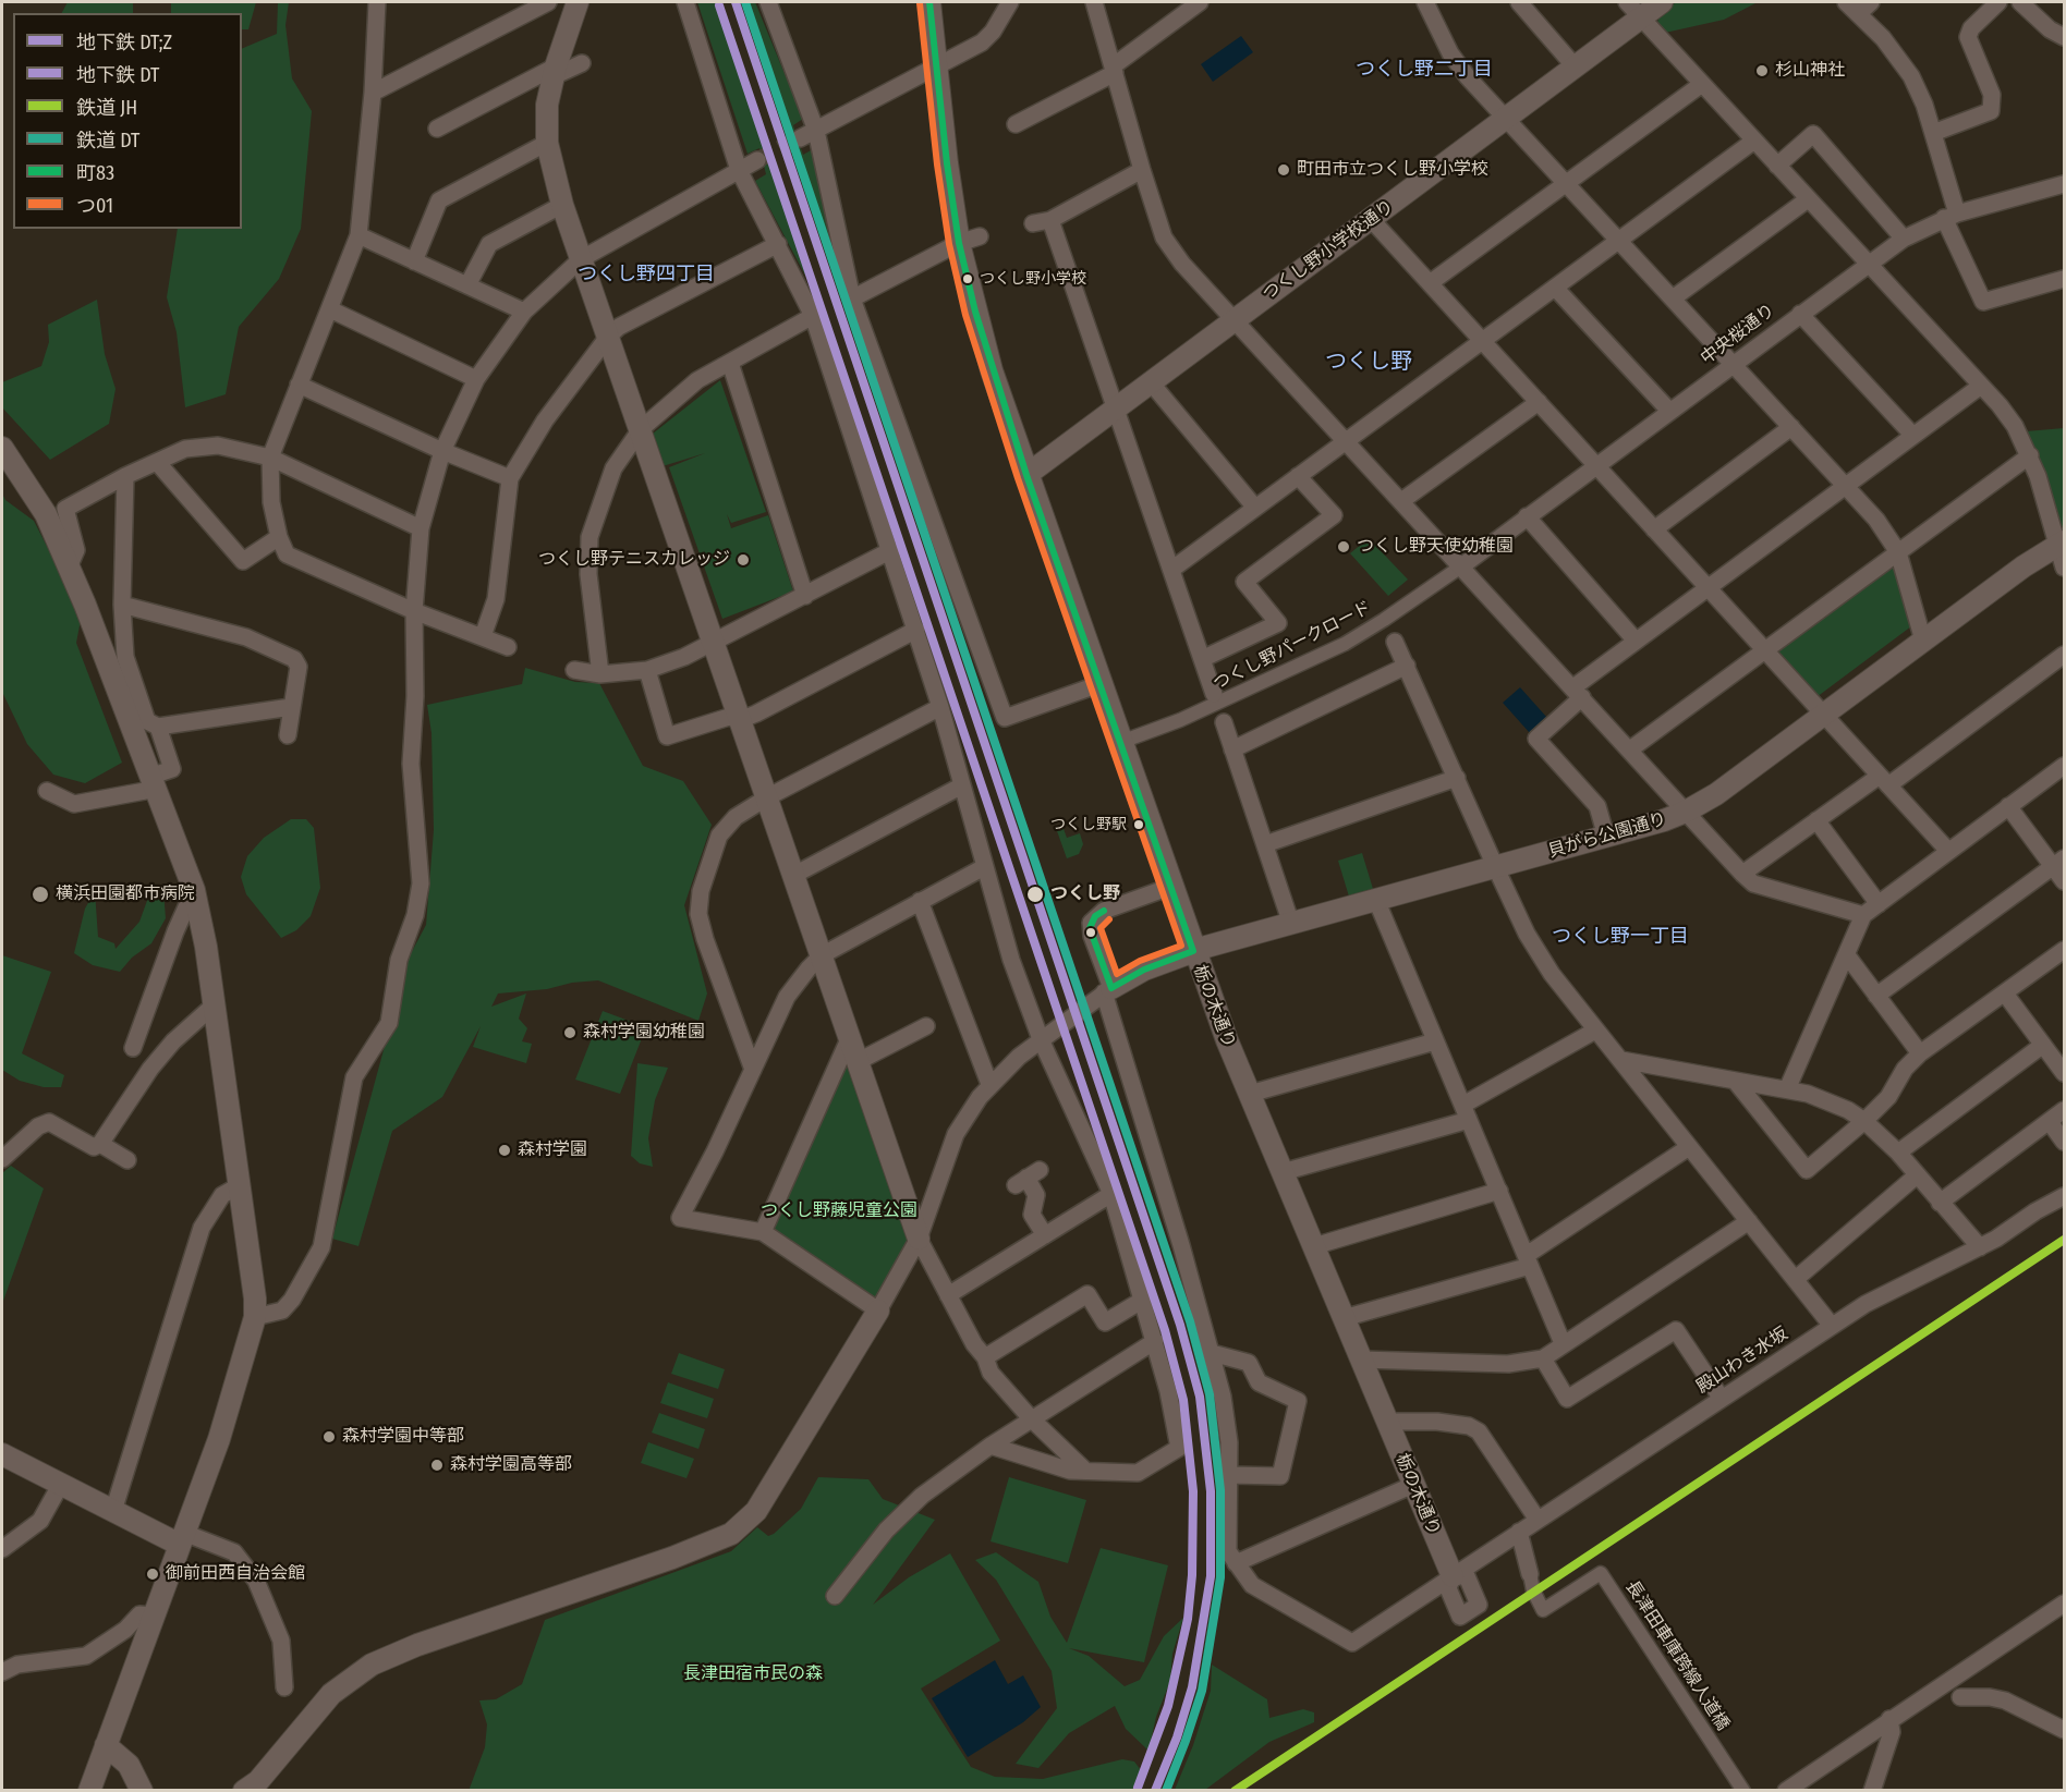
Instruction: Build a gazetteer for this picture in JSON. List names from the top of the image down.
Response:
{
  "streets": {
    "street": [
      "つくし野小学校通り",
      "中央桜通り",
      "つくし野パークロード",
      "貝がら公園通り",
      "栃の木通り",
      "殿山わき水坂",
      "長津田車庫跨線人道橋"
    ]
  },
  "crossings": [
    ["つくし野小学校通り", "栃の木通り"],
    ["中央桜通り", "つくし野パークロード"],
    ["貝がら公園通り", "栃の木通り"],
    ["栃の木通り", "殿山わき水坂"]
  ],
  "districts": [
    "つくし野二丁目",
    "つくし野四丁目",
    "つくし野",
    "つくし野一丁目"
  ],
  "parks": ["つくし野藤児童公園", "長津田宿市民の森"],
  "places": [
    "杉山神社",
    "町田市立つくし野小学校",
    "つくし野小学校",
    "つくし野天使幼稚園",
    "つくし野テニスカレッジ",
    "つくし野駅",
    "横浜田園都市病院",
    "つくし野",
    "森村学園幼稚園",
    "森村学園",
    "森村学園中等部",
    "森村学園高等部",
    "御前田西自治会館"
  ],
  "lines": [
    "metro line DT;Z",
    "rail line DT",
    "transit line 町83",
    "transit line つ01",
    "metro line DT",
    "rail line JH"
  ],
  "legend": [
    "地下鉄 DT;Z",
    "地下鉄 DT",
    "鉄道 JH",
    "鉄道 DT",
    "町83",
    "つ01"
  ]
}
